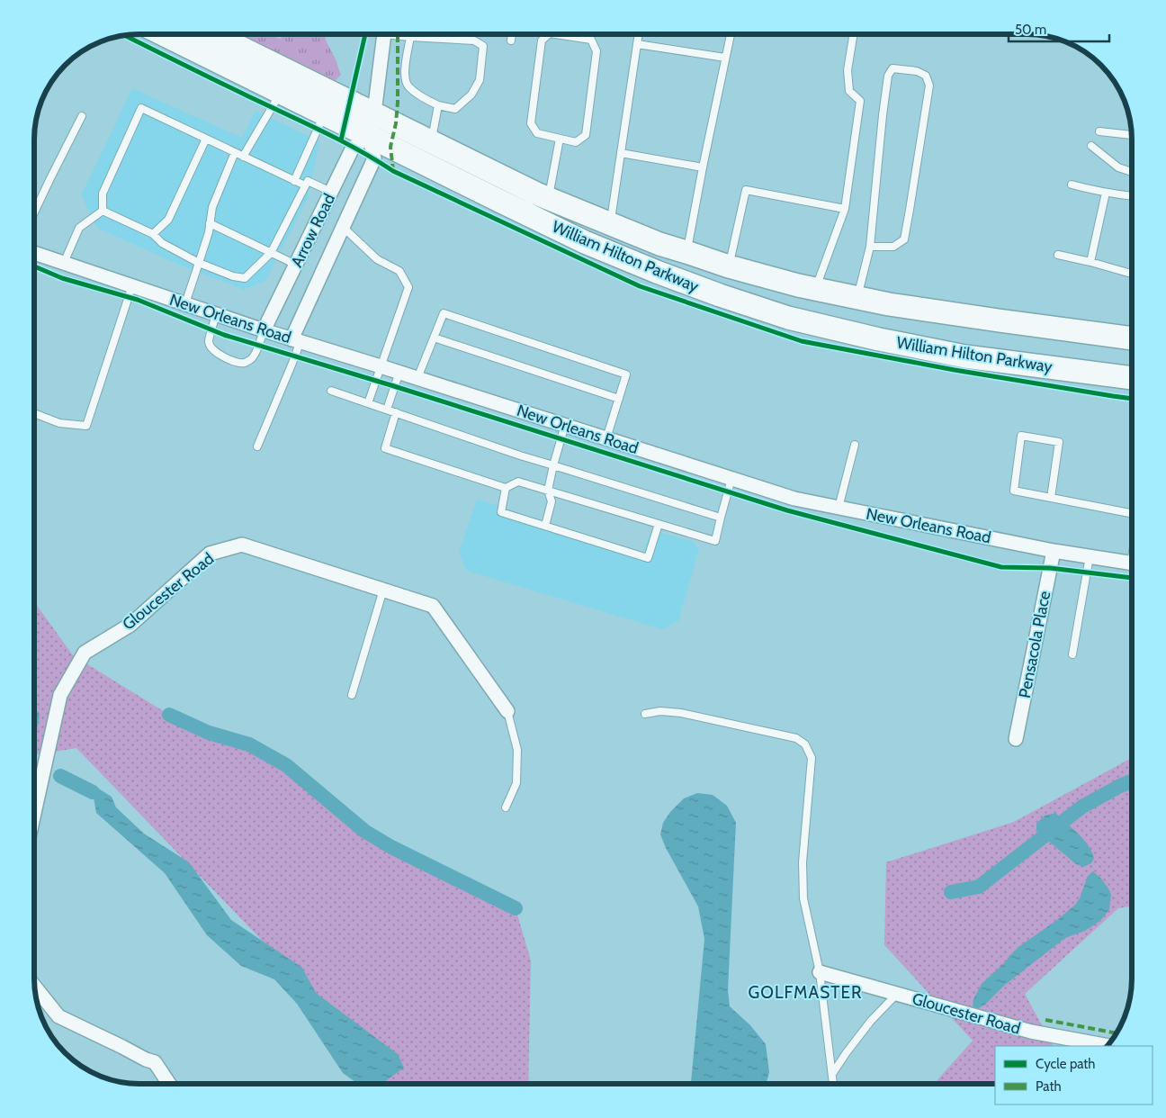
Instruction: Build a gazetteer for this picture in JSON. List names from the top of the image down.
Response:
{
  "streets": {
    "highway": ["William Hilton Parkway"],
    "street": [
      "Arrow Road",
      "New Orleans Road",
      "Gloucester Road",
      "Pensacola Place"
    ]
  },
  "crossings": [
    ["Arrow Road", "William Hilton Parkway"],
    ["Arrow Road", "New Orleans Road"],
    ["New Orleans Road", "Pensacola Place"]
  ],
  "districts": ["GOLFMASTER"],
  "legend": ["Cycle path", "Path"],
  "scale_bar": "50 m"
}
